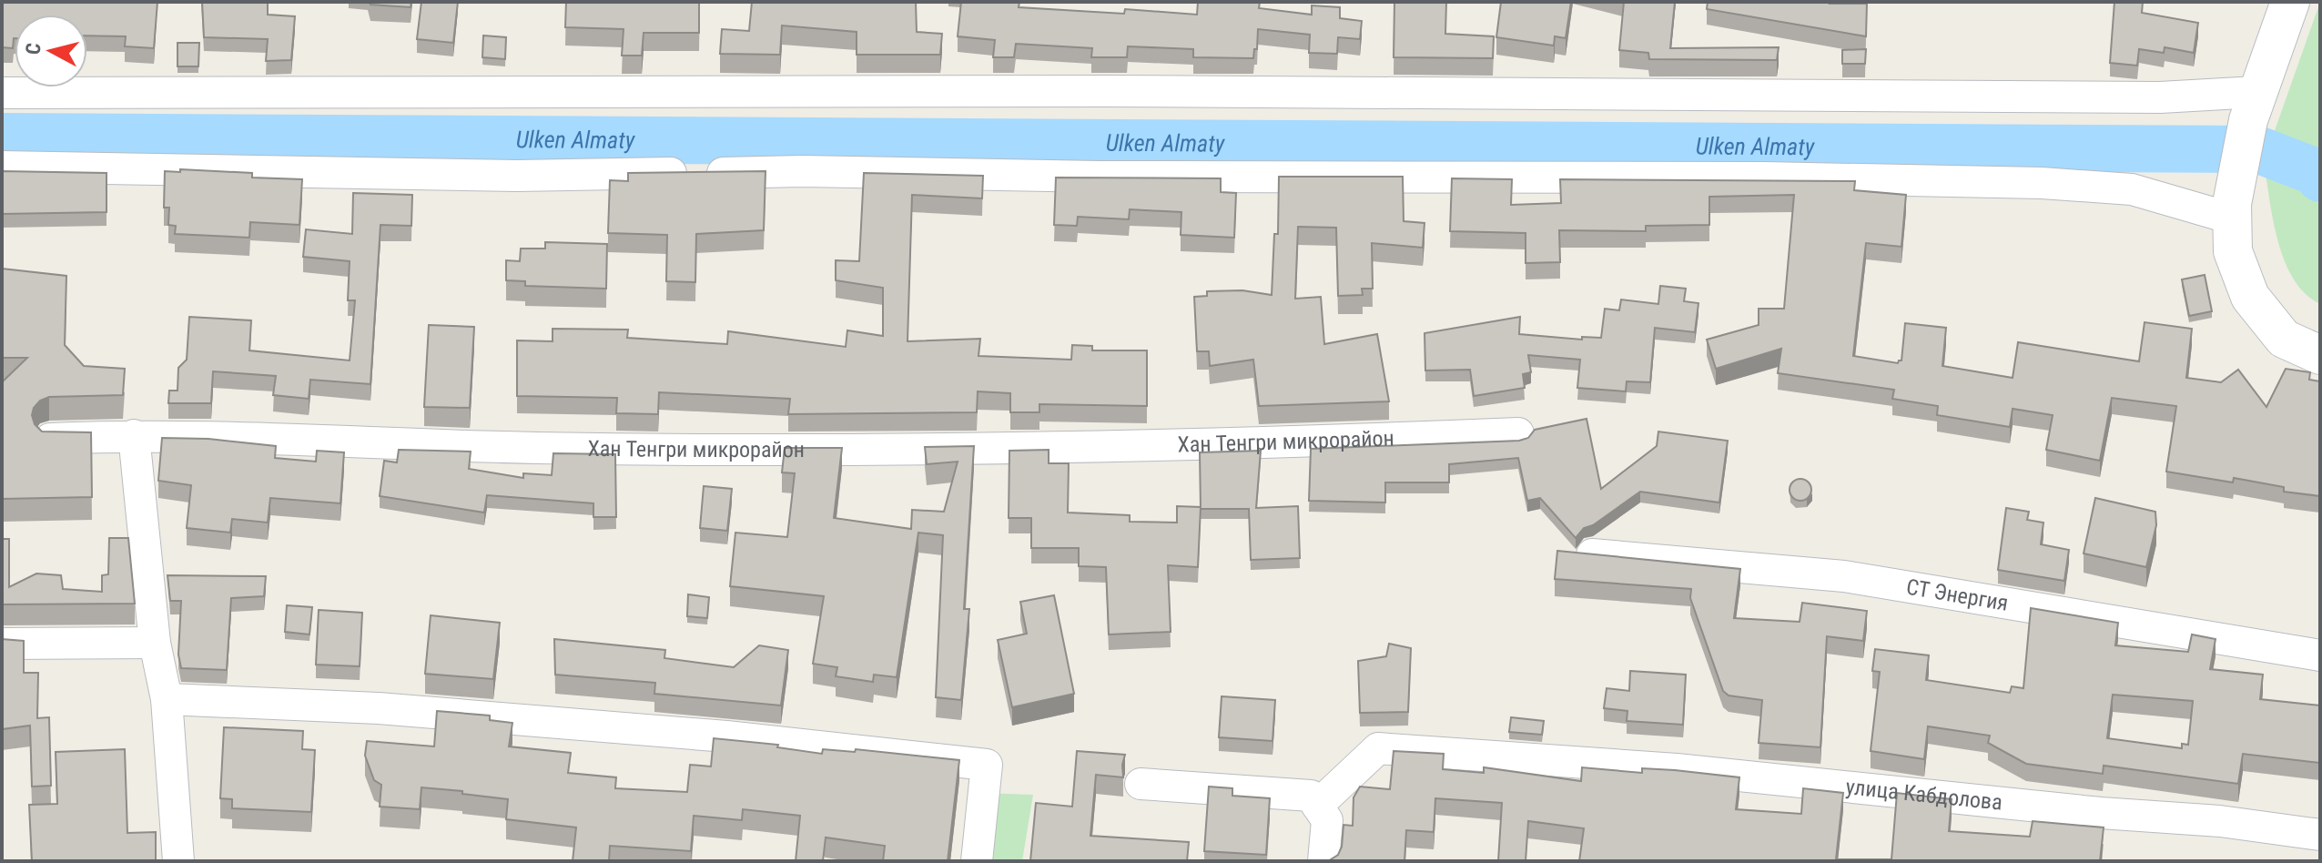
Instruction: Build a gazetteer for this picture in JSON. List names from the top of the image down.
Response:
{
  "streets": {
    "street": ["Хан Тенгри микрорайон", "СТ Энергия", "улица Кабдолова"]
  },
  "water": ["Ulken Almaty"],
  "north": "left"
}
